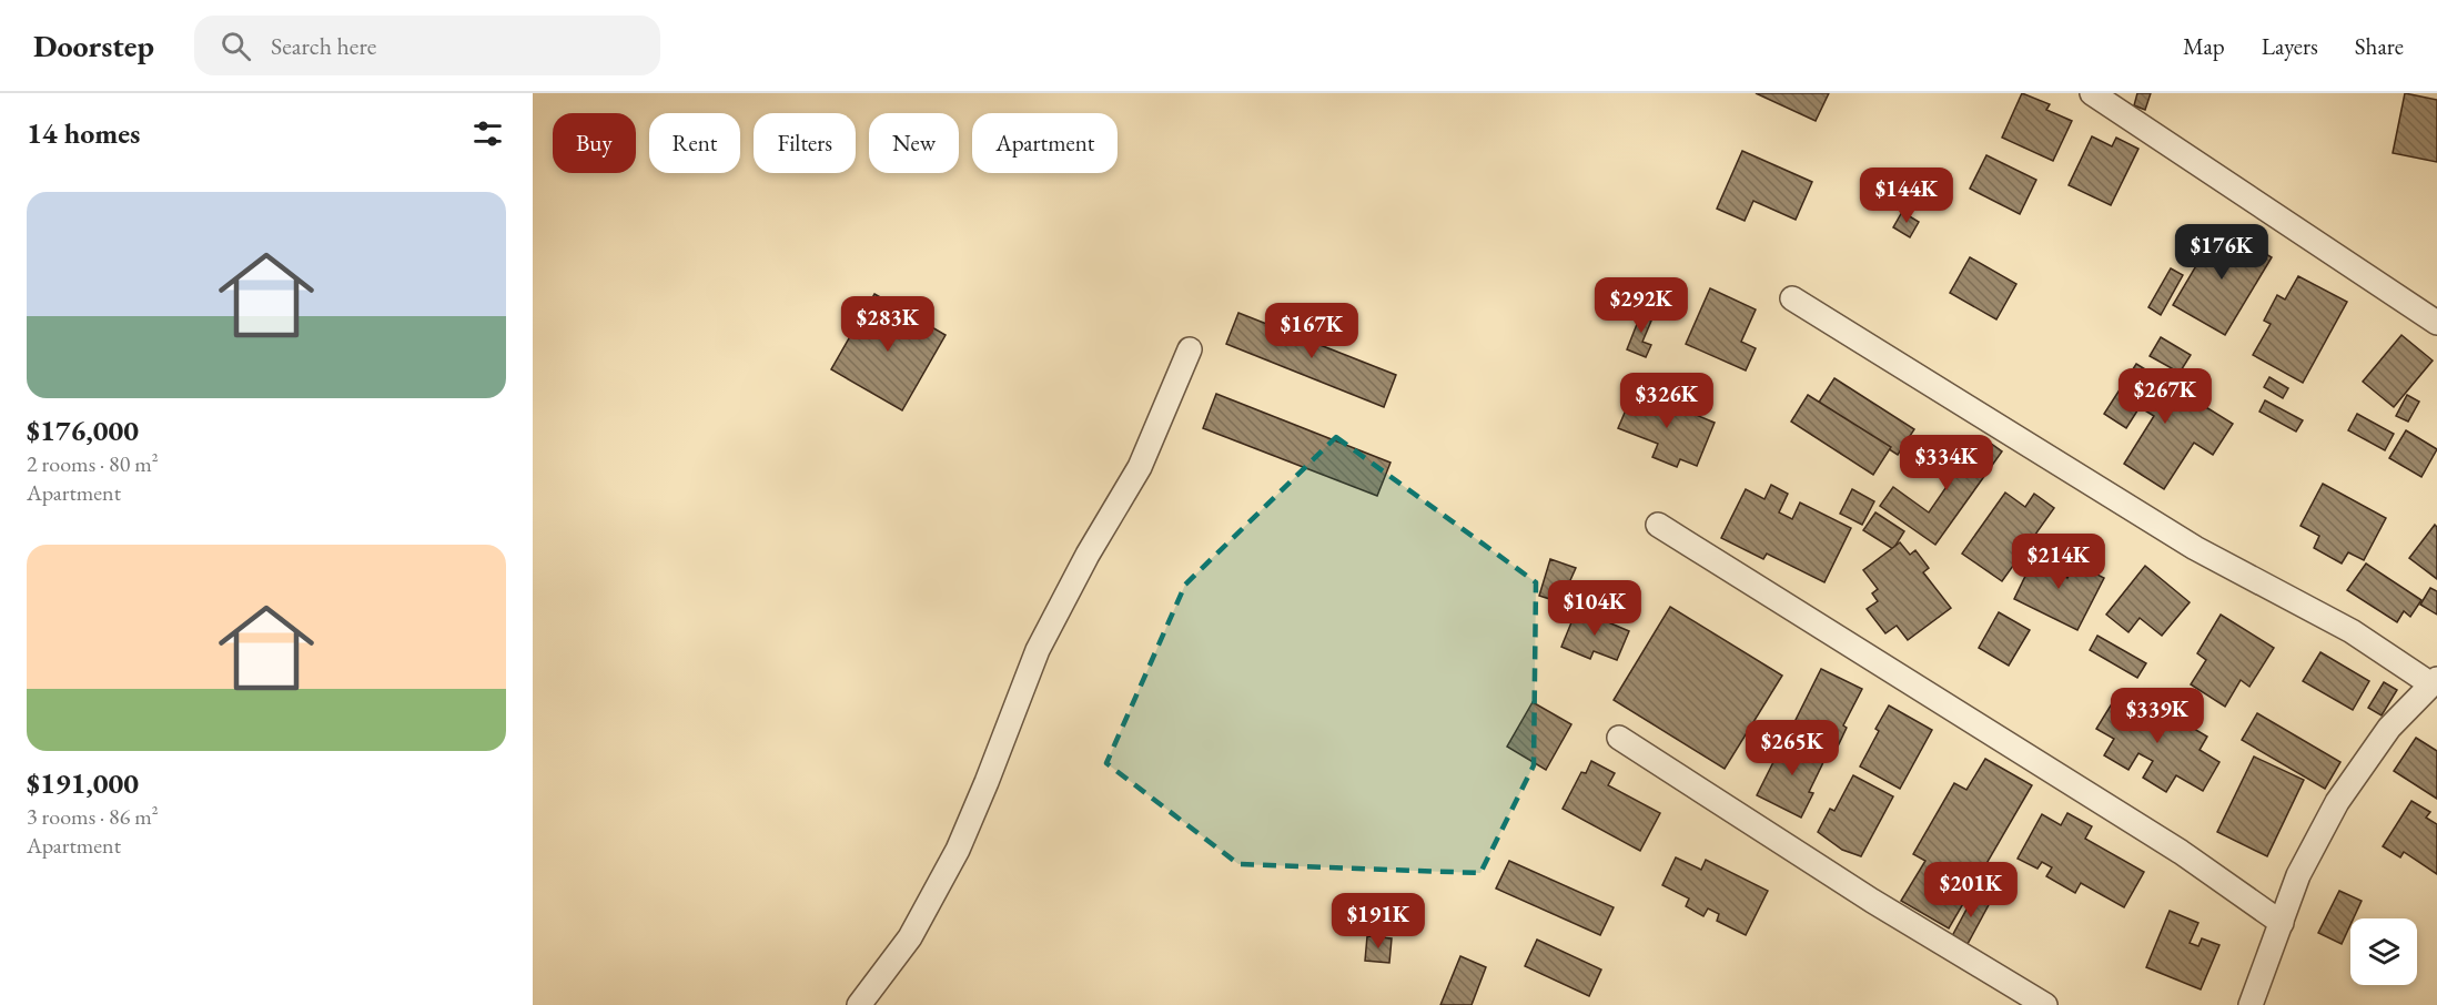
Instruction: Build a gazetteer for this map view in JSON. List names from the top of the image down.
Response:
{
  "page": {
    "header": "Doorstep",
    "search": "Search here",
    "nav": ["Map", "Layers", "Share"],
    "heading": "14 homes",
    "chip": [
      "Buy",
      "Rent",
      "Filters",
      "New",
      "Apartment"
    ],
    "price": [
      "$144K",
      "$176K",
      "$292K",
      "$283K",
      "$167K",
      "$267K",
      "$326K",
      "$334K",
      "$214K",
      "$104K",
      "$339K",
      "$265K",
      "$201K",
      "$191K"
    ],
    "list": [
      {
        "name": "$176,000",
        "note": "2 rooms · 80 m² · Apartment"
      },
      {
        "name": "$191,000",
        "note": "3 rooms · 86 m² · Apartment"
      }
    ]
  }
}
